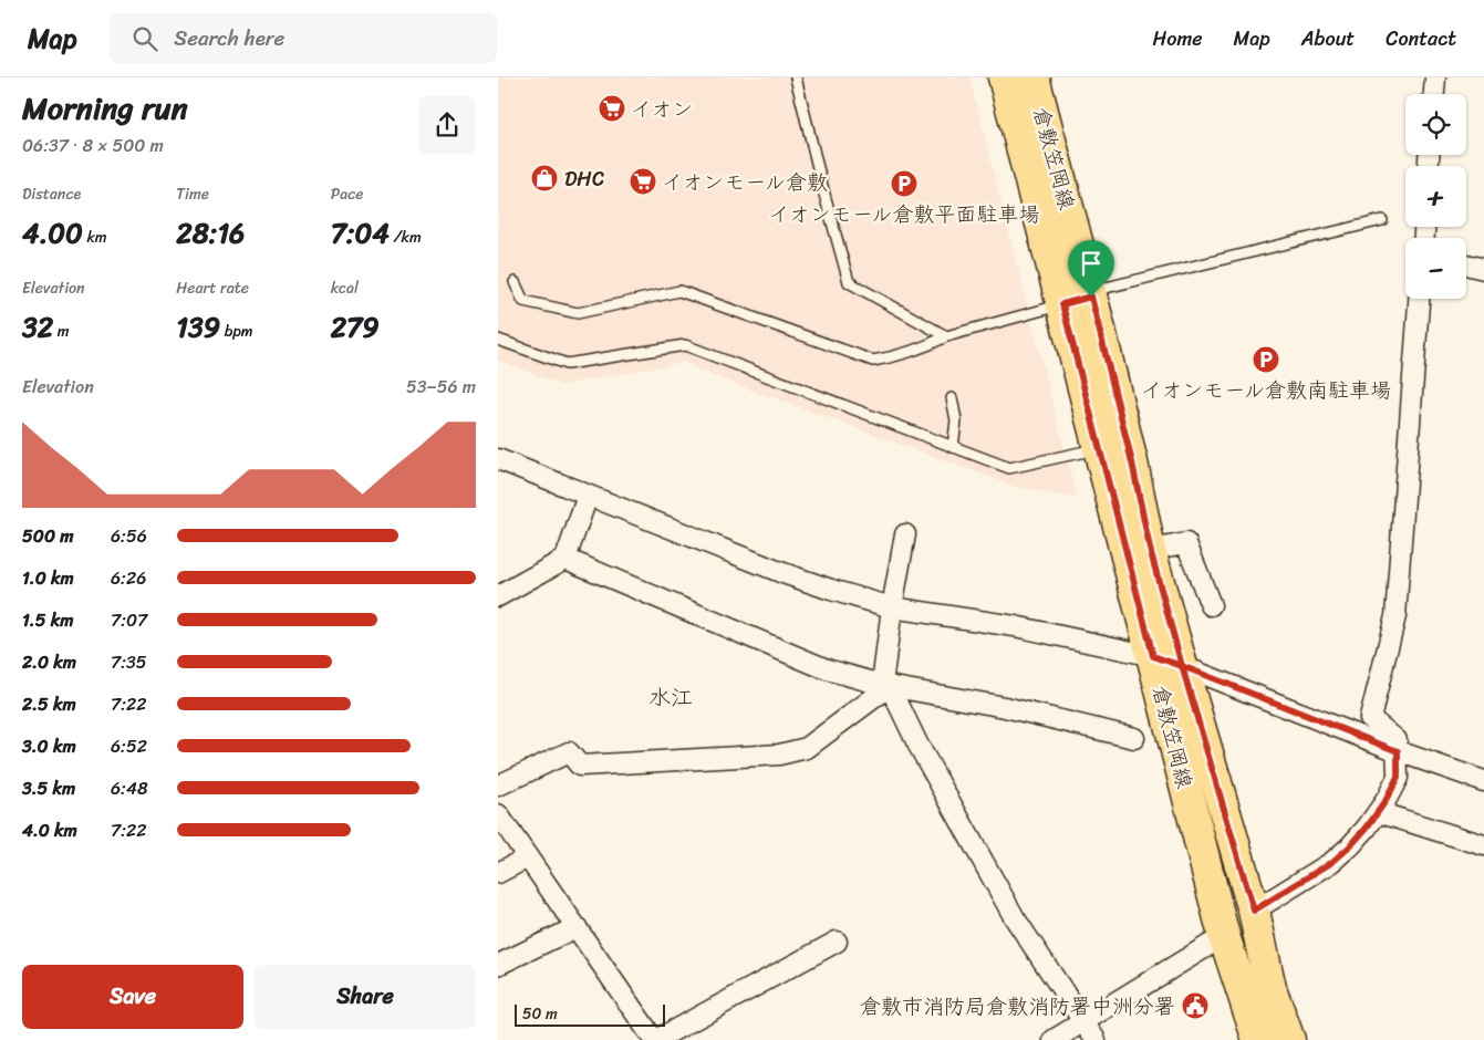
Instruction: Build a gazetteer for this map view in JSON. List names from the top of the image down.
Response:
{
  "streets": {
    "main road": ["倉敷笠岡線"]
  },
  "districts": ["水江"],
  "places": {
    "supermarket": ["イオン", "イオンモール倉敷"],
    "shop": ["DHC"],
    "parking": ["イオンモール倉敷平面駐車場", "イオンモール倉敷南駐車場"],
    "public building": ["倉敷市消防局倉敷消防署中洲分署"]
  },
  "scale_bar": "50 m",
  "page": {
    "header": "Map",
    "search": "Search here",
    "nav": [
      "Home",
      "Map",
      "About",
      "Contact"
    ],
    "heading": ["Morning run", "06:37 · 8 × 500 m"],
    "map_buttons": ["+", "−"],
    "stats": [
      ["Distance", "4.00 km"],
      ["Time", "28:16"],
      ["Pace", "7:04 /km"],
      ["Elevation", "32 m"],
      ["Heart rate", "139 bpm"],
      ["kcal", "279"]
    ],
    "chart": ["Elevation", "53–56 m"],
    "list": [
      {
        "name": "500 m",
        "note": "6:56"
      },
      {
        "name": "1.0 km",
        "note": "6:26"
      },
      {
        "name": "1.5 km",
        "note": "7:07"
      },
      {
        "name": "2.0 km",
        "note": "7:35"
      },
      {
        "name": "2.5 km",
        "note": "7:22"
      },
      {
        "name": "3.0 km",
        "note": "6:52"
      },
      {
        "name": "3.5 km",
        "note": "6:48"
      },
      {
        "name": "4.0 km",
        "note": "7:22"
      }
    ],
    "buttons": ["Save", "Share"],
    "scale": "50 m"
  }
}
